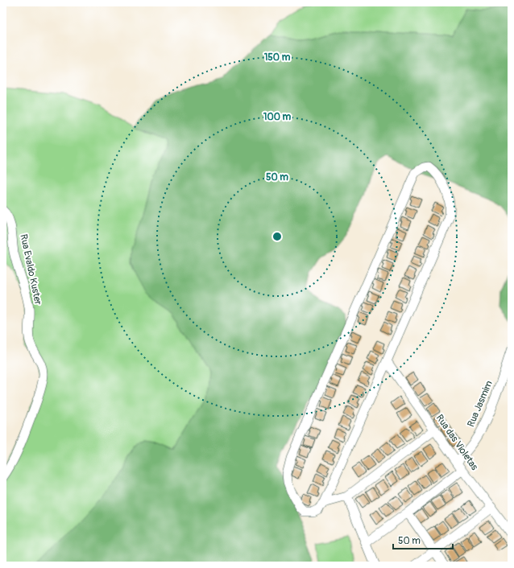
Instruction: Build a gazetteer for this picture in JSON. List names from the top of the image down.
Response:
{
  "streets": {
    "street": ["Rua Evaldo Kuster", "Rua Jasmim", "Rua das Violetas"]
  },
  "crossings": [
    ["Rua Jasmim", "Rua das Violetas"]
  ],
  "scale_bar": "50 m",
  "rings": ["150 m", "100 m", "50 m"]
}
